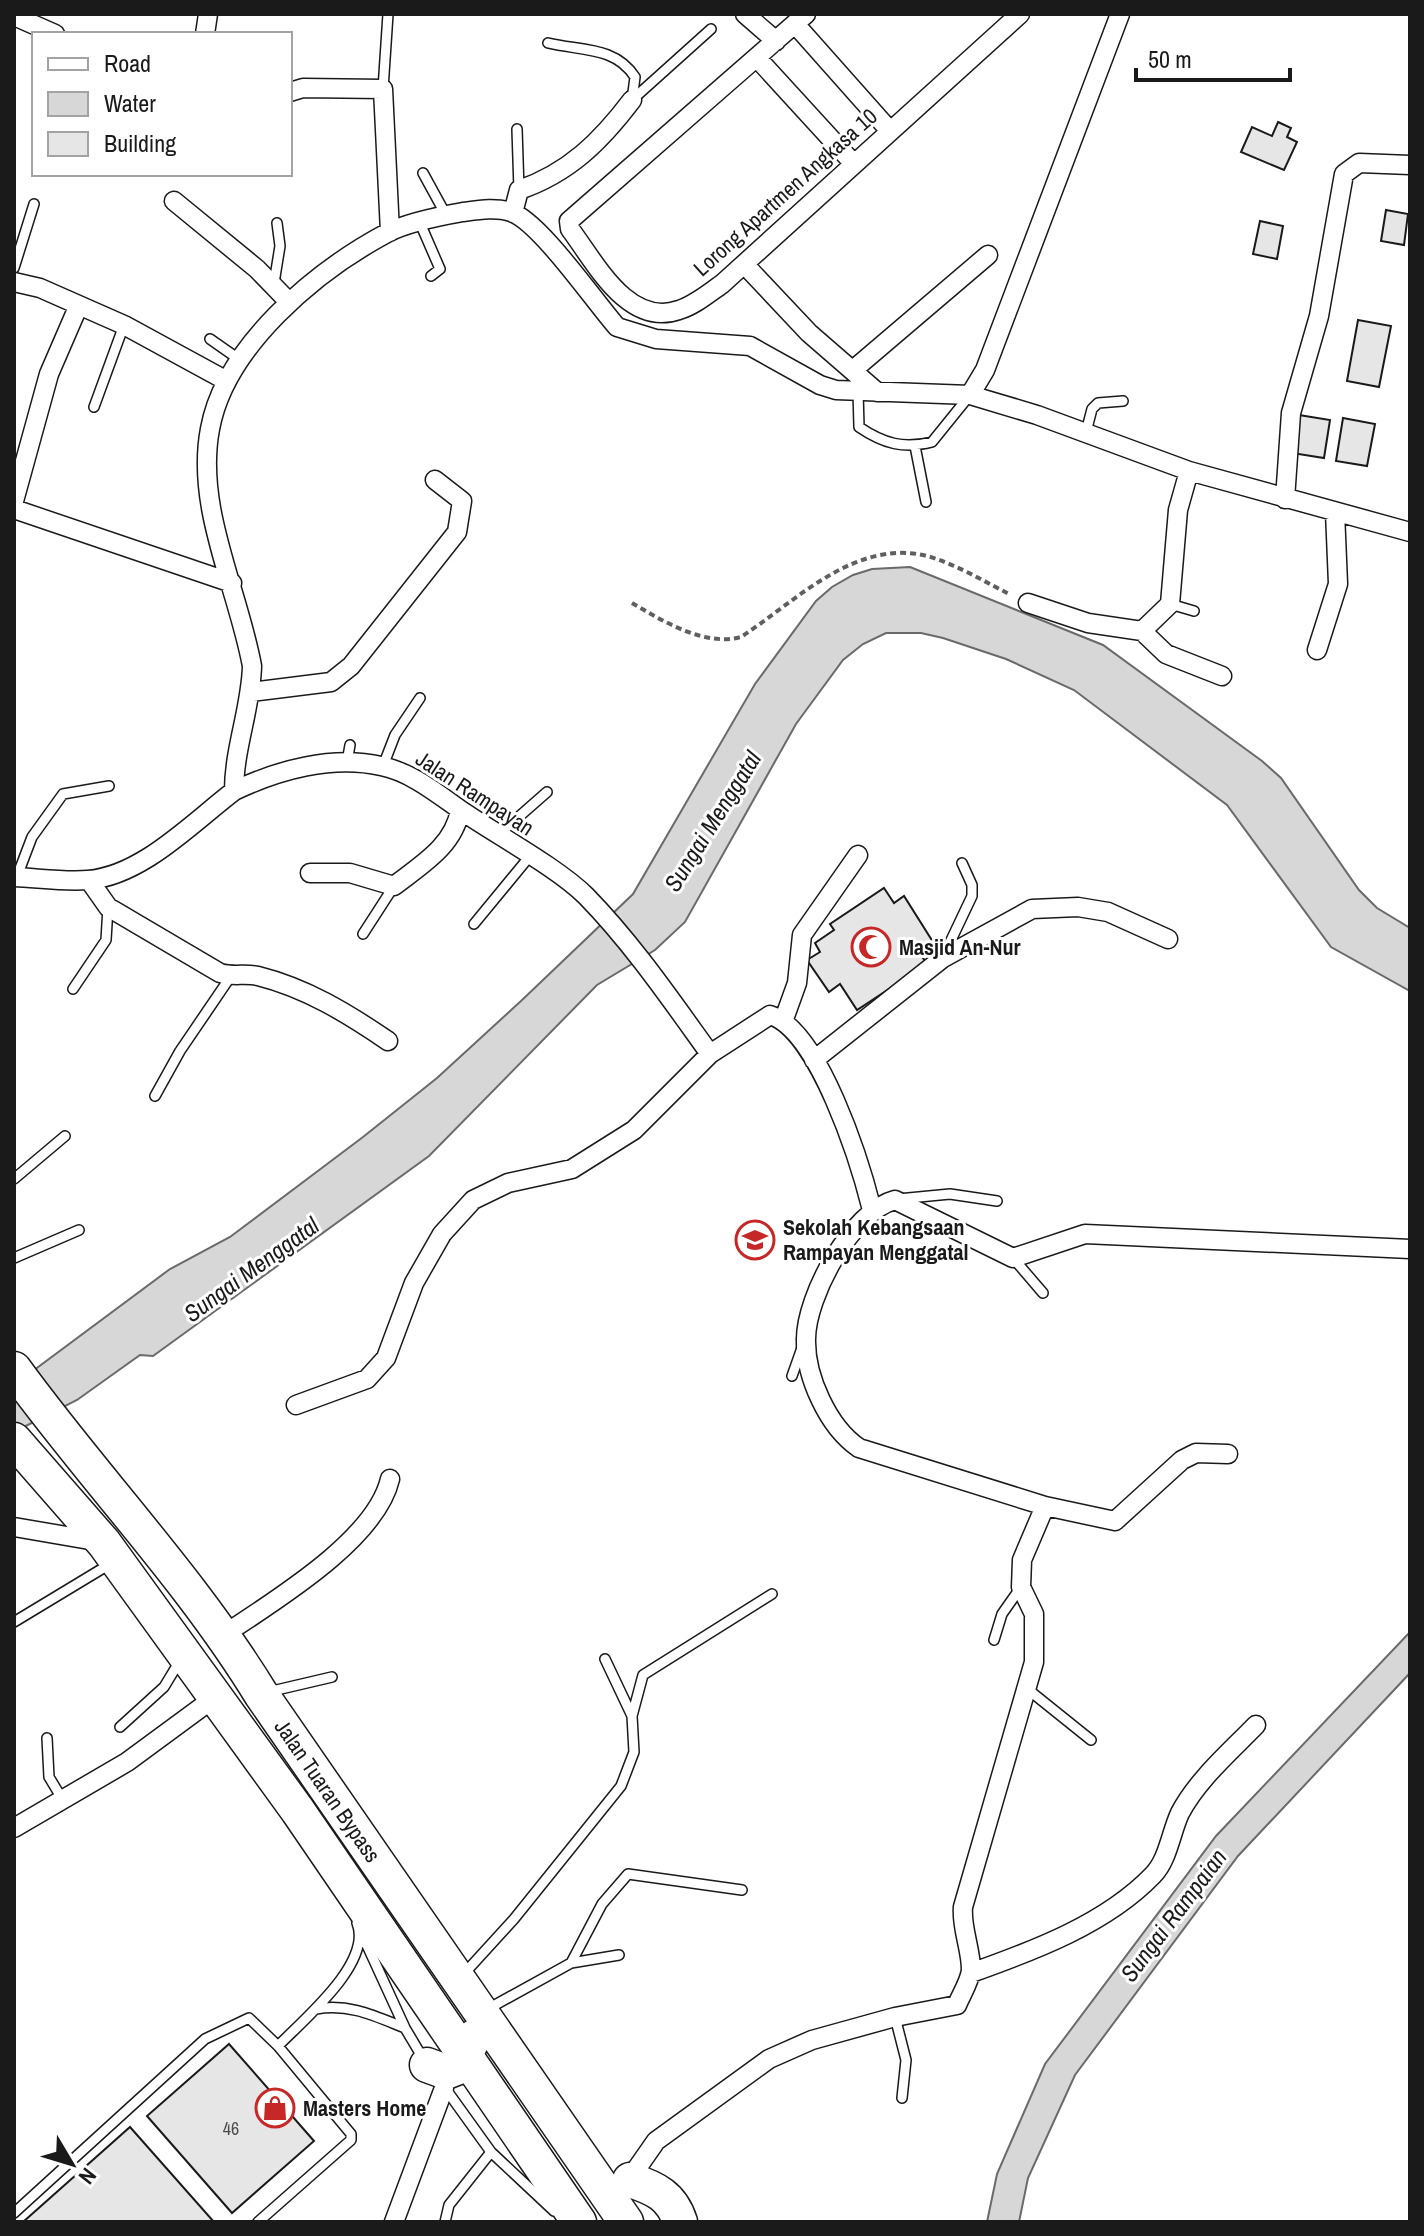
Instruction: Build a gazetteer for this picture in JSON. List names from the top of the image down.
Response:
{
  "streets": {
    "highway": ["Jalan Tuaran Bypass"],
    "street": ["Lorong Apartmen Angkasa 10", "Jalan Rampayan"]
  },
  "water": ["Sungai Menggatal", "Sungai Rampaian"],
  "places": {
    "mosque": ["Masjid An-Nur"],
    "school or university": ["Sekolah Kebangsaan Rampayan Menggatal"],
    "shop": ["Masters Home"]
  },
  "house_numbers": ["46"],
  "legend": ["Road", "Water", "Building"],
  "scale_bar": "50 m",
  "north": "bottom right"
}
